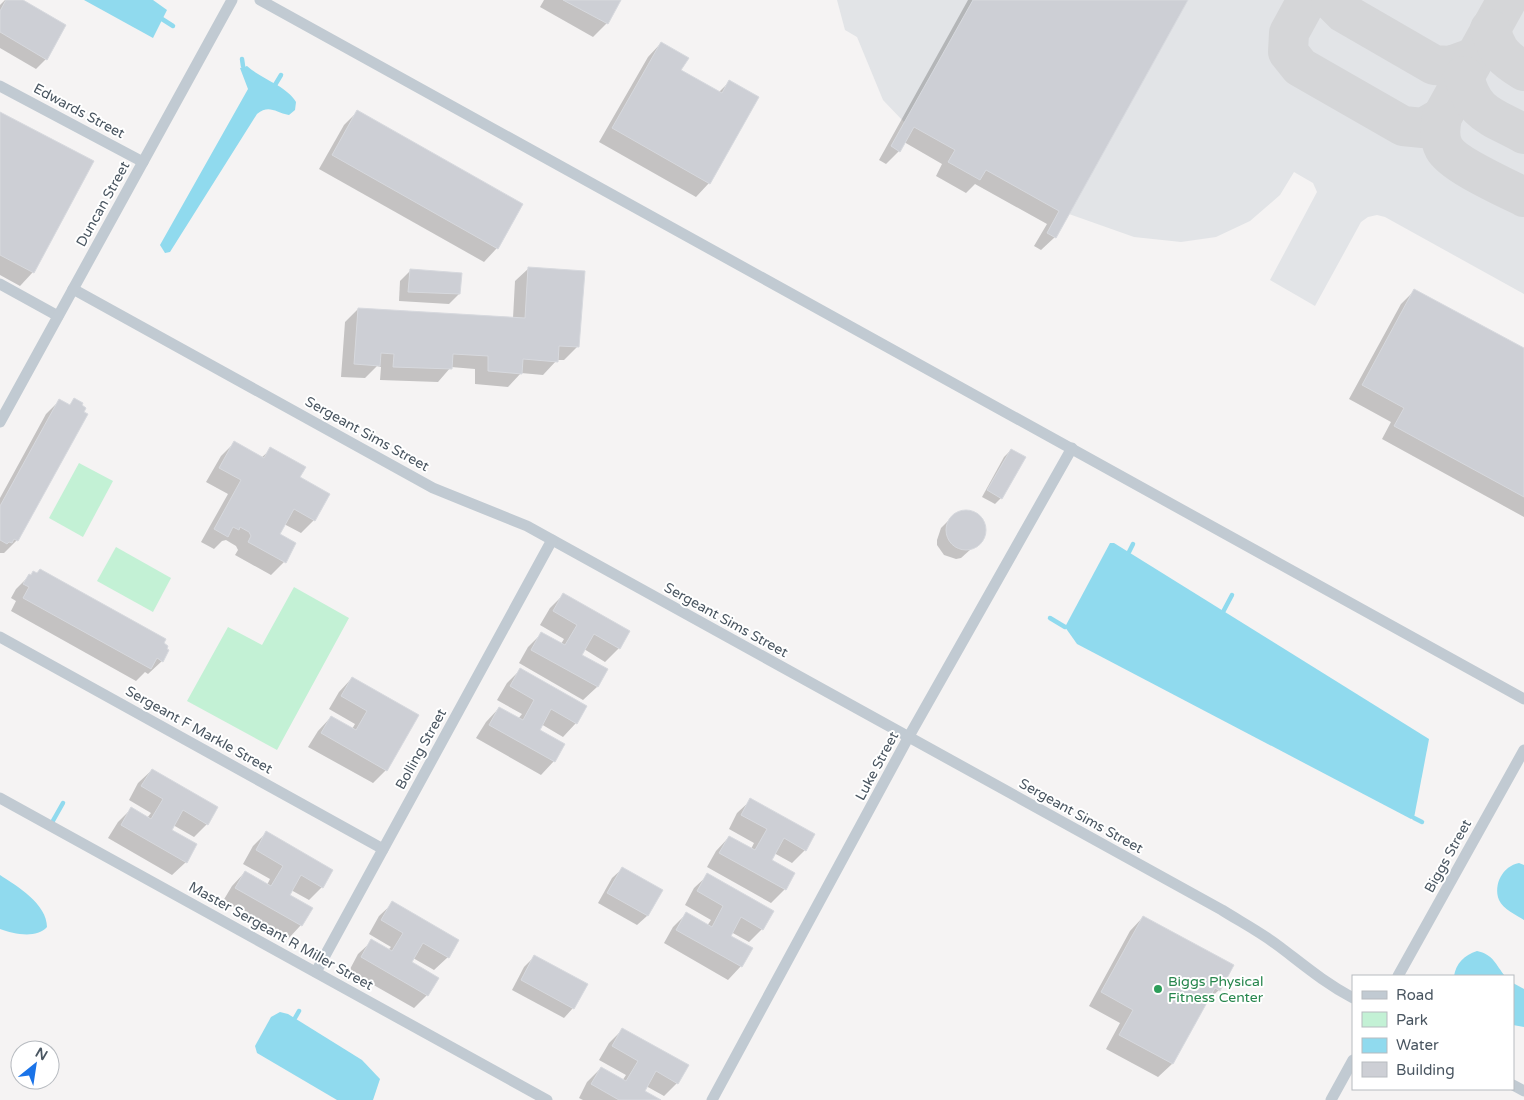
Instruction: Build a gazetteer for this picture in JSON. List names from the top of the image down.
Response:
{
  "streets": {
    "street": [
      "Edwards Street",
      "Duncan Street",
      "Sergeant Sims Street",
      "Sergeant F Markle Street",
      "Bolling Street",
      "Luke Street",
      "Biggs Street",
      "Master Sergeant R Miller Street"
    ]
  },
  "crossings": [
    ["Edwards Street", "Duncan Street"],
    ["Duncan Street", "Sergeant Sims Street"],
    ["Sergeant Sims Street", "Bolling Street"],
    ["Sergeant Sims Street", "Luke Street"],
    ["Sergeant F Markle Street", "Bolling Street"],
    ["Bolling Street", "Master Sergeant R Miller Street"]
  ],
  "places": ["Biggs Physical Fitness Center"],
  "legend": [
    "Road",
    "Park",
    "Water",
    "Building"
  ],
  "north": "top right"
}
